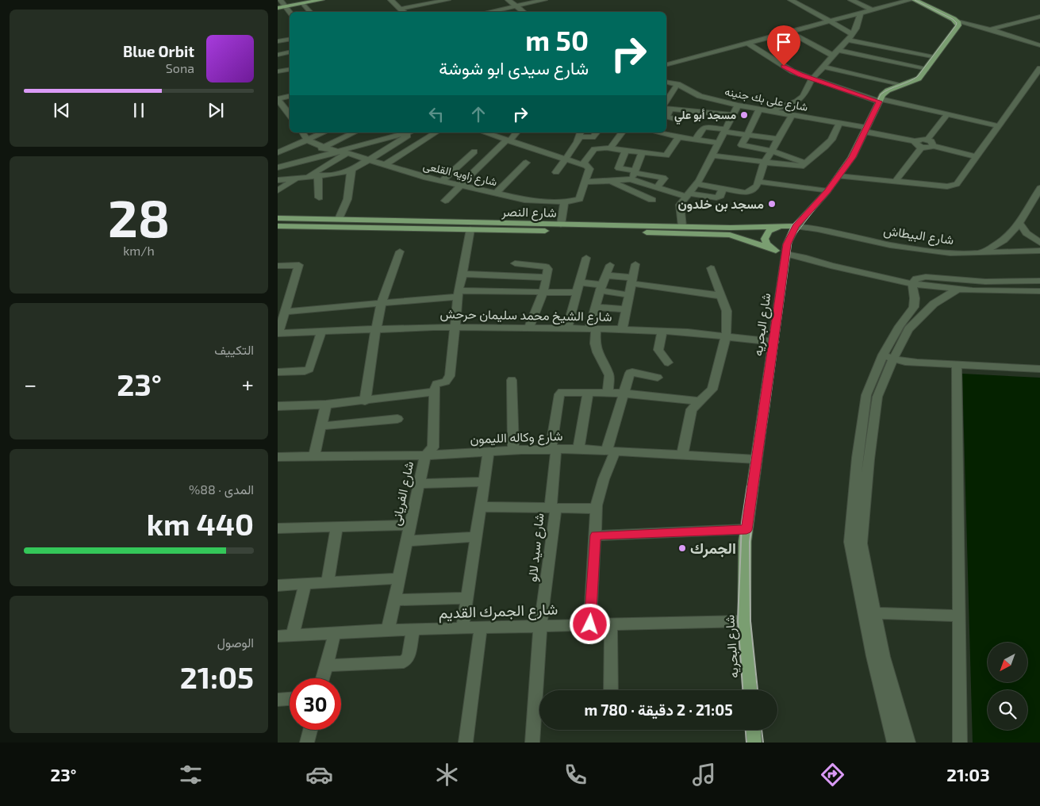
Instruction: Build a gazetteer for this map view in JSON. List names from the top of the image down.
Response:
{
  "streets": {
    "main road": ["شارع النصر", "شارع البحريه"],
    "street": [
      "شارع على بك جنينه",
      "شارع زاويه القلعى",
      "شارع البيطاش",
      "شارع الشيخ محمد سليمان حرحش",
      "شارع وكاله الليمون",
      "شارع الفريانى",
      "شارع سيد لالو",
      "شارع الجمرك القديم"
    ]
  },
  "crossings": [
    ["شارع على بك جنينه", "شارع البحريه"],
    ["شارع النصر", "شارع البيطاش"],
    ["شارع النصر", "شارع البحريه"],
    ["شارع البيطاش", "شارع البحريه"],
    ["شارع الشيخ محمد سليمان حرحش", "شارع البحريه"],
    ["شارع البحريه", "شارع وكاله الليمون"],
    ["شارع البحريه", "شارع الجمرك القديم"],
    ["شارع وكاله الليمون", "شارع الفريانى"],
    ["شارع وكاله الليمون", "شارع سيد لالو"],
    ["شارع الفريانى", "شارع الجمرك القديم"],
    ["شارع سيد لالو", "شارع الجمرك القديم"]
  ],
  "places": ["مسجد أبو علي", "مسجد بن خلدون", "الجمرك"],
  "north": "bottom left",
  "page": {
    "turn": ["50 m", "شارع سيدى ابو شوشة"],
    "song": ["Blue Orbit", "Sona"],
    "tile": [
      ["28", "km/h"],
      "التكييف",
      ["المدى · 88%", "440 km"],
      ["الوصول", "21:05"]
    ],
    "heat": ["−", "23°", "+"],
    "limit": "30",
    "trip": "21:05 · 2 دقيقة · 780 m",
    "tabs": ["21:03", "23°"]
  }
}
